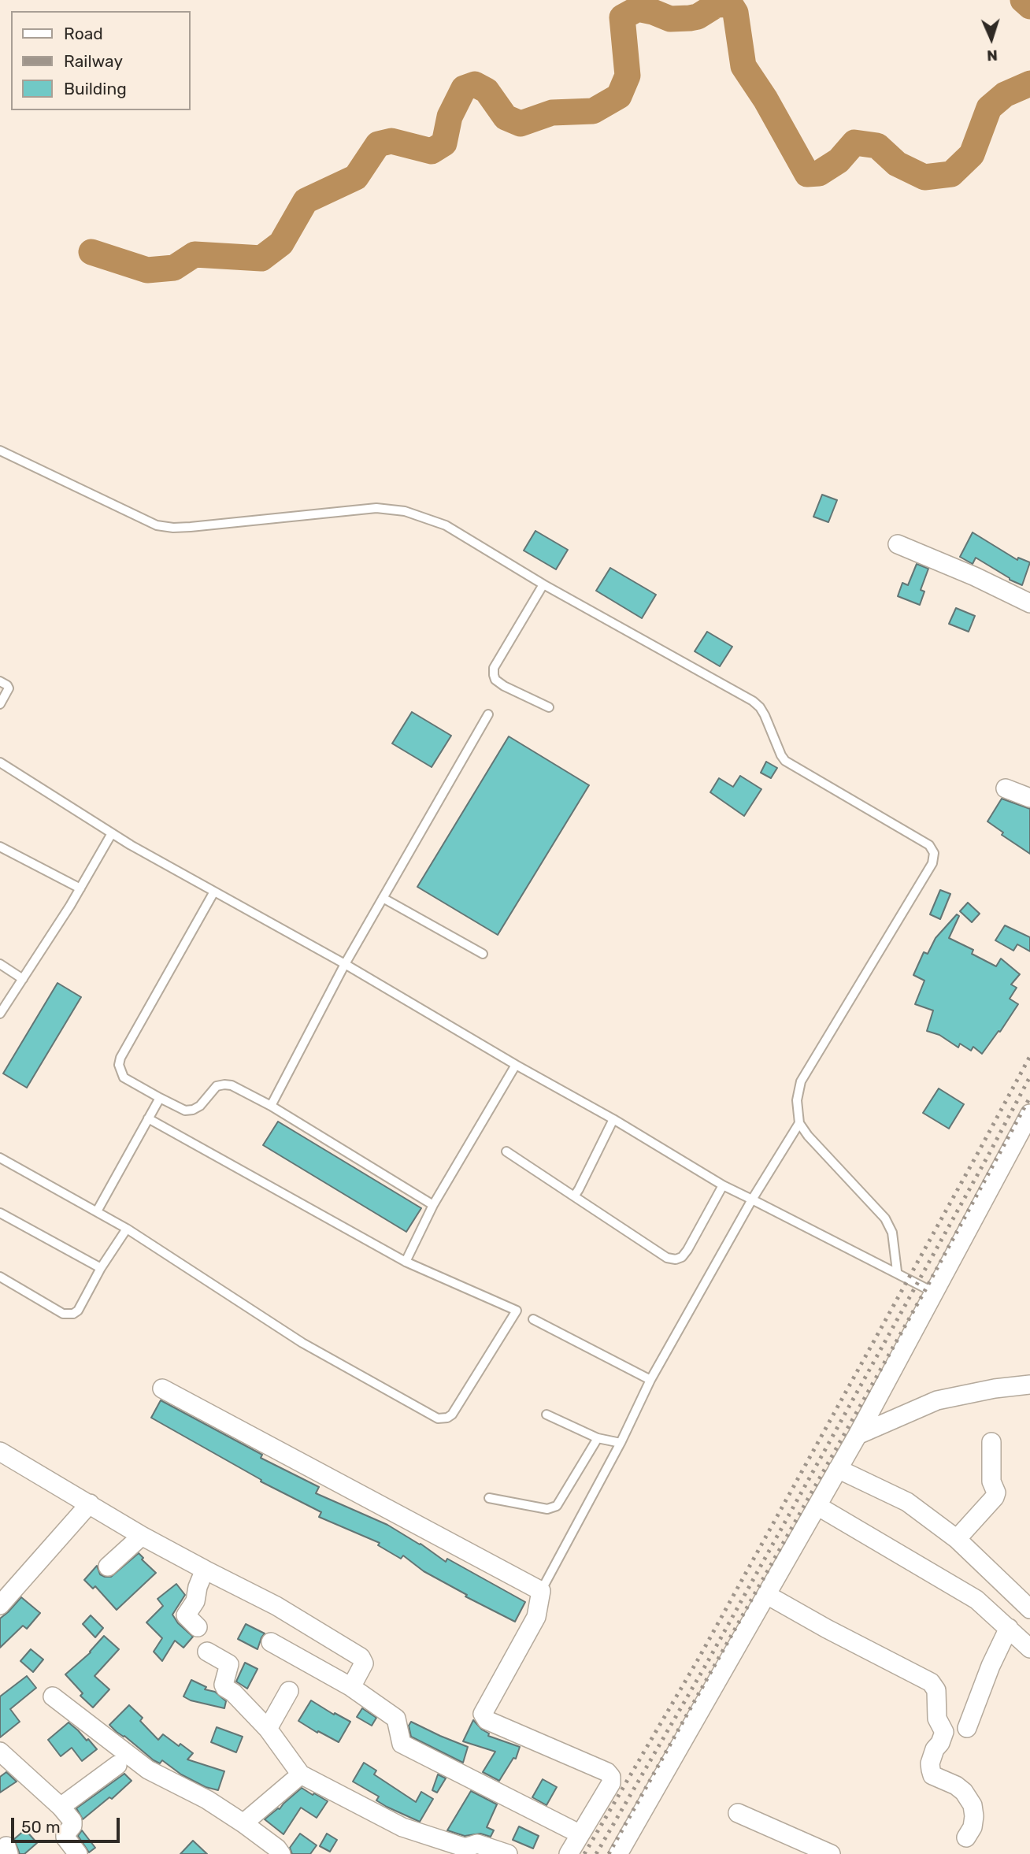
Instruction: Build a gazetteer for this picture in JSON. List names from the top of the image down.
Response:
{
  "legend": ["Road", "Railway", "Building"],
  "scale_bar": "50 m",
  "north": "bottom"
}
